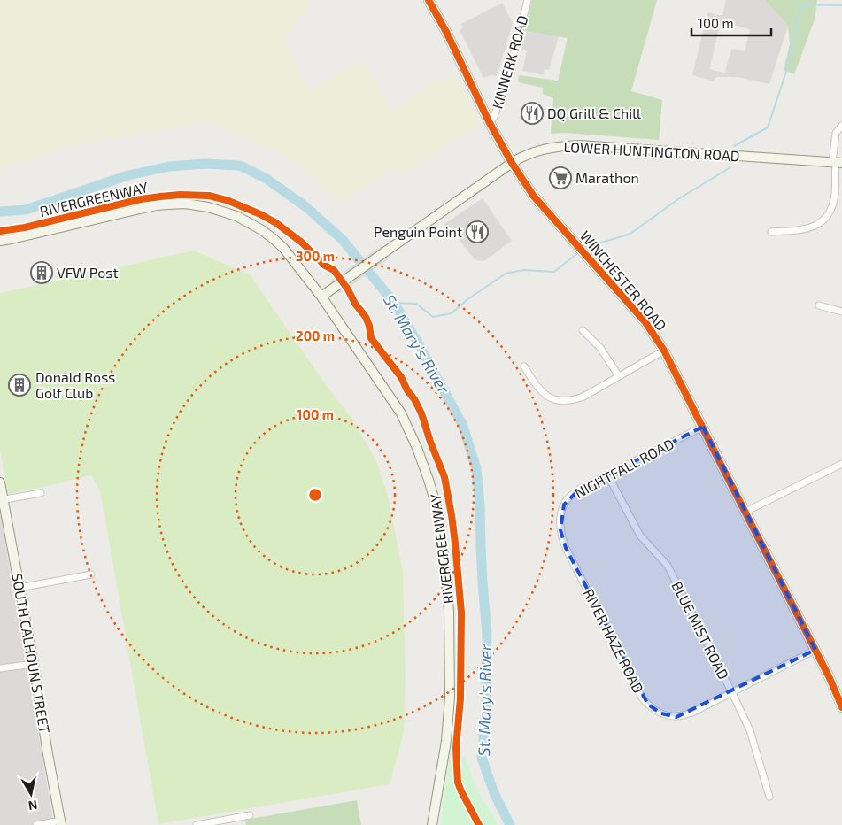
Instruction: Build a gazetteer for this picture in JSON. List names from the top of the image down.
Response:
{
  "streets": {
    "main road": ["LOWER HUNTINGTON ROAD", "WINCHESTER ROAD", "SOUTH CALHOUN STREET"],
    "street": [
      "KINNERK ROAD",
      "NIGHTFALL ROAD",
      "BLUE MIST ROAD",
      "RIVER HAZE ROAD"
    ],
    "cycle path": ["RIVERGREENWAY"]
  },
  "crossings": [
    ["KINNERK ROAD", "WINCHESTER ROAD"],
    ["LOWER HUNTINGTON ROAD", "WINCHESTER ROAD"],
    ["WINCHESTER ROAD", "NIGHTFALL ROAD"],
    ["NIGHTFALL ROAD", "BLUE MIST ROAD"],
    ["NIGHTFALL ROAD", "RIVER HAZE ROAD"],
    ["BLUE MIST ROAD", "RIVER HAZE ROAD"]
  ],
  "water": ["St. Mary's River"],
  "places": {
    "restaurant": ["DQ Grill & Chill", "Penguin Point"],
    "supermarket": ["Marathon"],
    "building": ["VFW Post", "Donald Ross Golf Club"]
  },
  "scale_bar": "100 m",
  "north": "bottom",
  "rings": ["300 m", "200 m", "100 m"]
}
